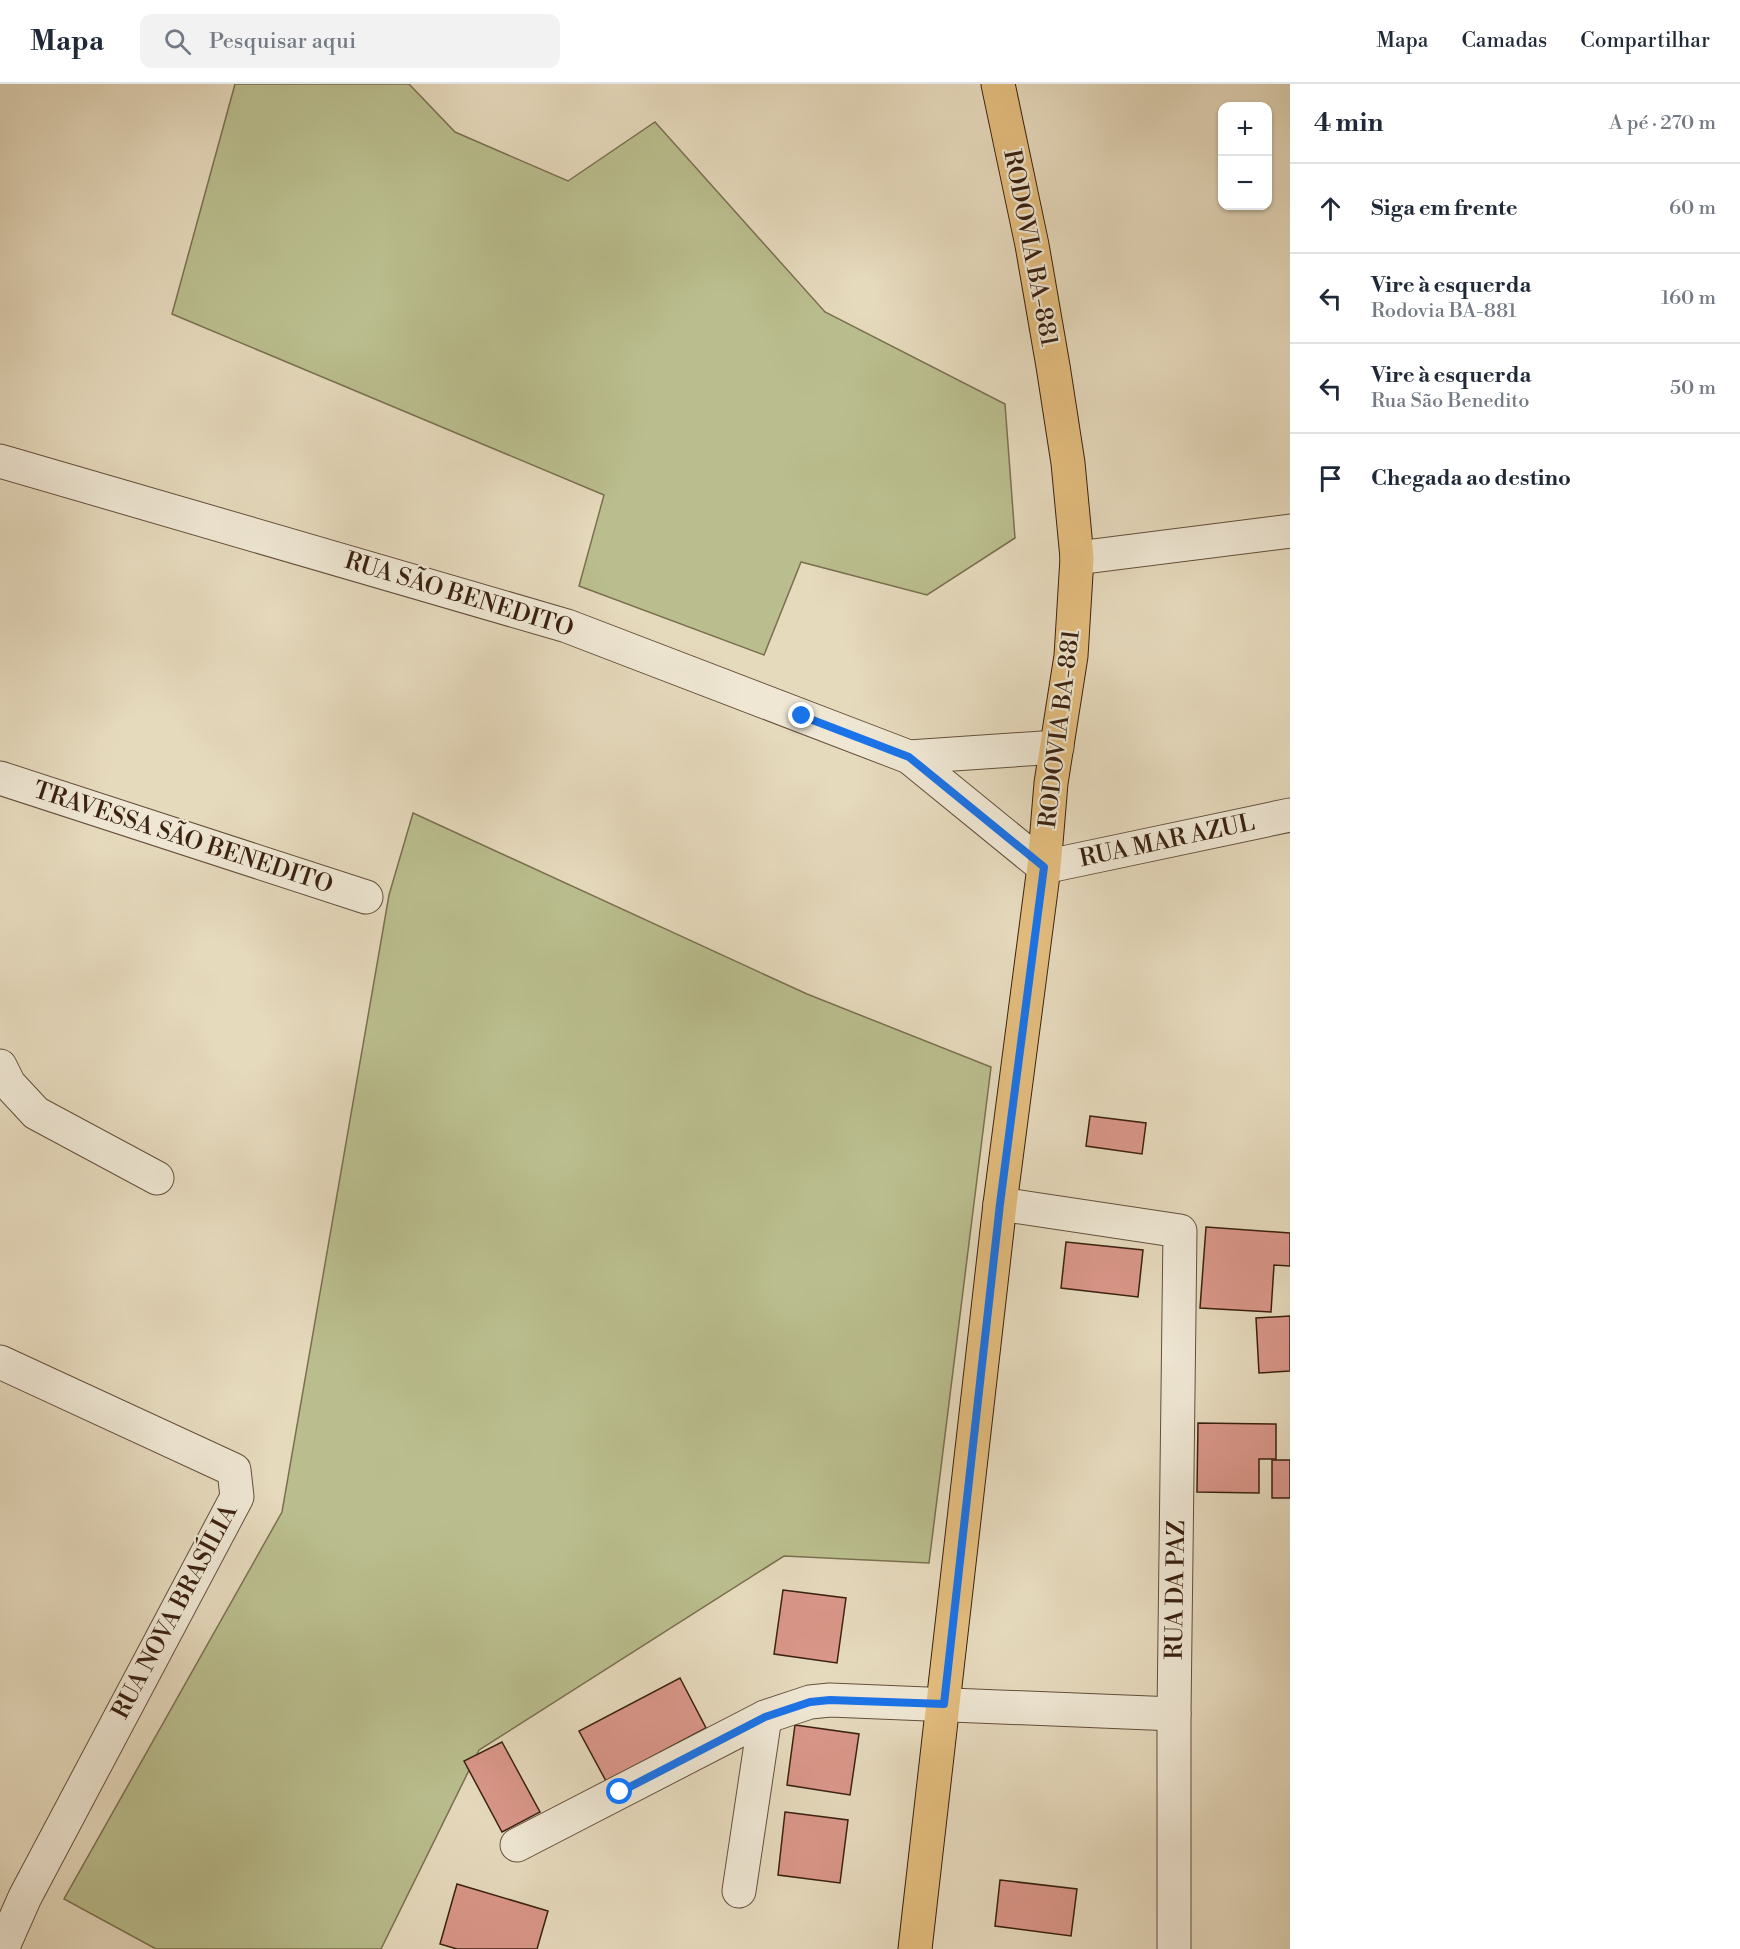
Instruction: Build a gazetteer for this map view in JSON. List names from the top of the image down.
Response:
{
  "streets": {
    "main road": ["RODOVIA BA-881"],
    "street": [
      "RUA SÃO BENEDITO",
      "TRAVESSA SÃO BENEDITO",
      "RUA MAR AZUL",
      "RUA DA PAZ",
      "RUA NOVA BRASÍLIA"
    ]
  },
  "crossings": [
    ["RODOVIA BA-881", "RUA SÃO BENEDITO"],
    ["RODOVIA BA-881", "RUA MAR AZUL"],
    ["RODOVIA BA-881", "RUA DA PAZ"],
    ["RUA SÃO BENEDITO", "RUA MAR AZUL"]
  ],
  "page": {
    "header": "Mapa",
    "search": "Pesquisar aqui",
    "nav": ["Mapa", "Camadas", "Compartilhar"],
    "heading": ["4 min", "A pé · 270 m"],
    "map_buttons": ["+", "−"],
    "list": [
      ["Siga em frente", "60 m"],
      ["Vire à esquerda", "Rodovia BA-881", "160 m"],
      ["Vire à esquerda", "Rua São Benedito", "50 m"],
      "Chegada ao destino"
    ]
  }
}
